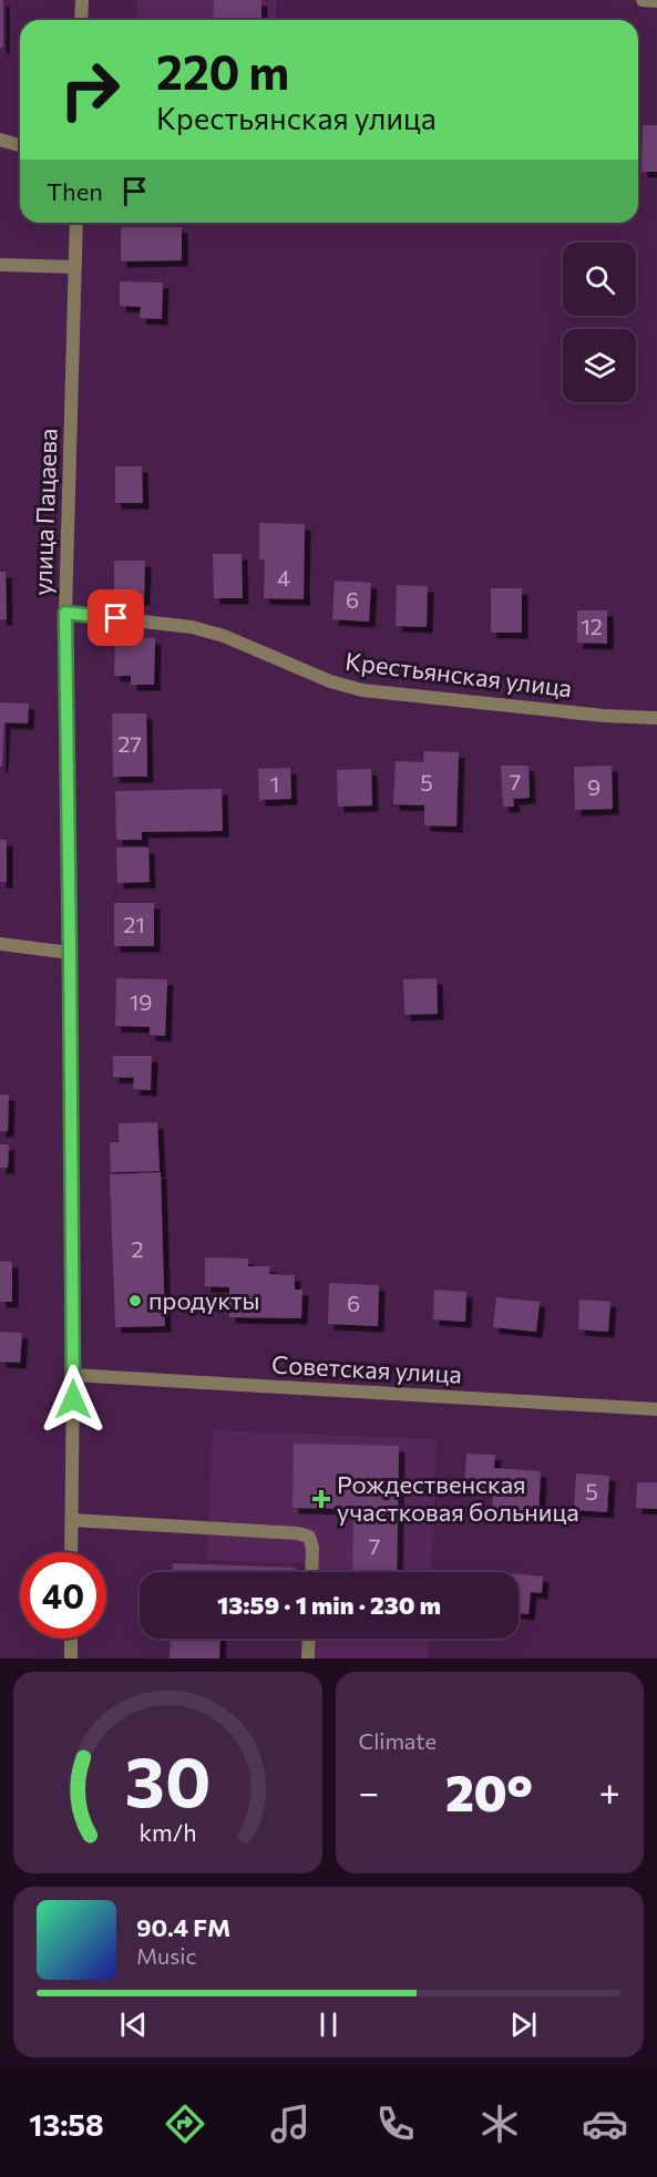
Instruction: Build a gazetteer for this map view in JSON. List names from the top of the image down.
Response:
{
  "streets": {
    "street": ["улица Пацаева", "Крестьянская улица", "Советская улица"]
  },
  "crossings": [
    ["улица Пацаева", "Крестьянская улица"],
    ["улица Пацаева", "Советская улица"]
  ],
  "places": {
    "other": ["продукты"],
    "health": ["Рождественская участковая больница"]
  },
  "house_numbers": [
    "4",
    "6",
    "12",
    "27",
    "7",
    "5",
    "1",
    "9",
    "21",
    "19",
    "2",
    "6",
    "5",
    "7"
  ],
  "page": {
    "turn": ["220 m", "Крестьянская улица"],
    "then": "Then",
    "limit": "40",
    "trip": "13:59 · 1 min · 230 m",
    "tile": "Climate",
    "heat": ["−", "20°", "+"],
    "song": ["90.4 FM", "Music"],
    "tabs": "13:58",
    "gauge": ["30", "km/h"]
  }
}
